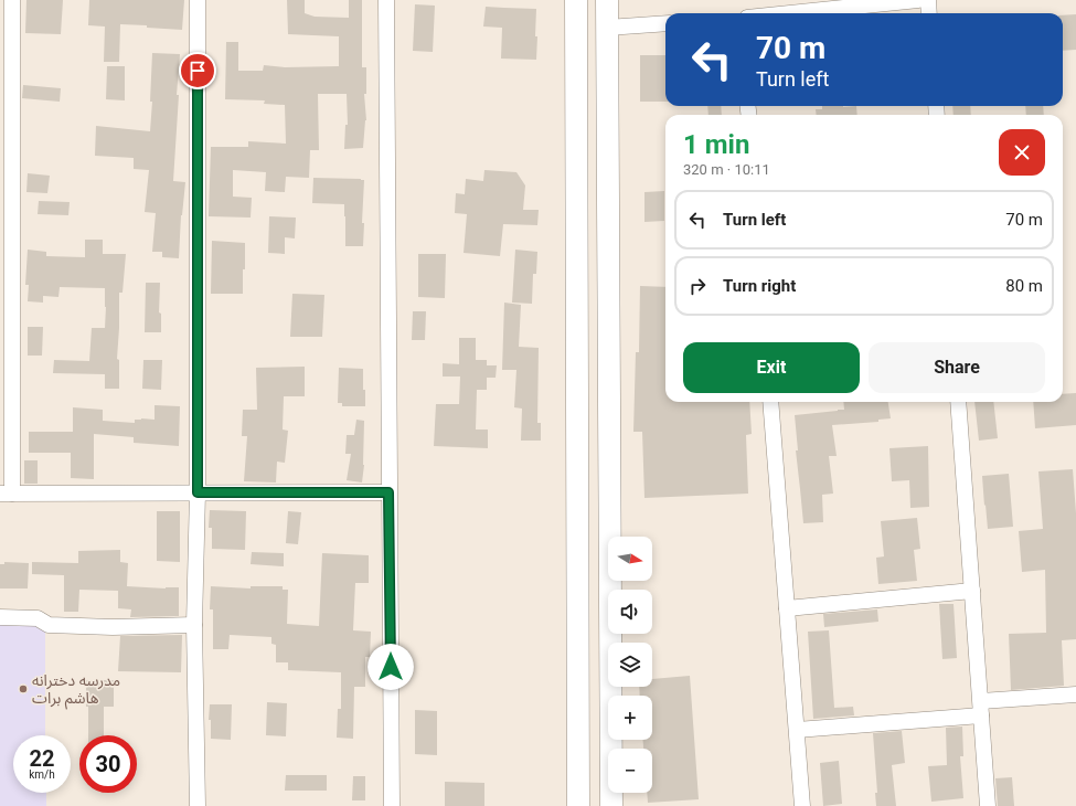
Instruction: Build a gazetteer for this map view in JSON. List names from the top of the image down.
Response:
{
  "places": ["مدرسه دخترانه هاشم برات"],
  "north": "right",
  "page": {
    "turn": ["70 m", "Turn left"],
    "heading": ["1 min", "320 m · 10:11"],
    "list": [
      {
        "name": "Turn left",
        "value": "70 m"
      },
      {
        "name": "Turn right",
        "value": "80 m"
      }
    ],
    "buttons": ["Exit", "Share"],
    "map_buttons": ["+", "−"],
    "speed": "22 km/h",
    "limit": "30"
  }
}
